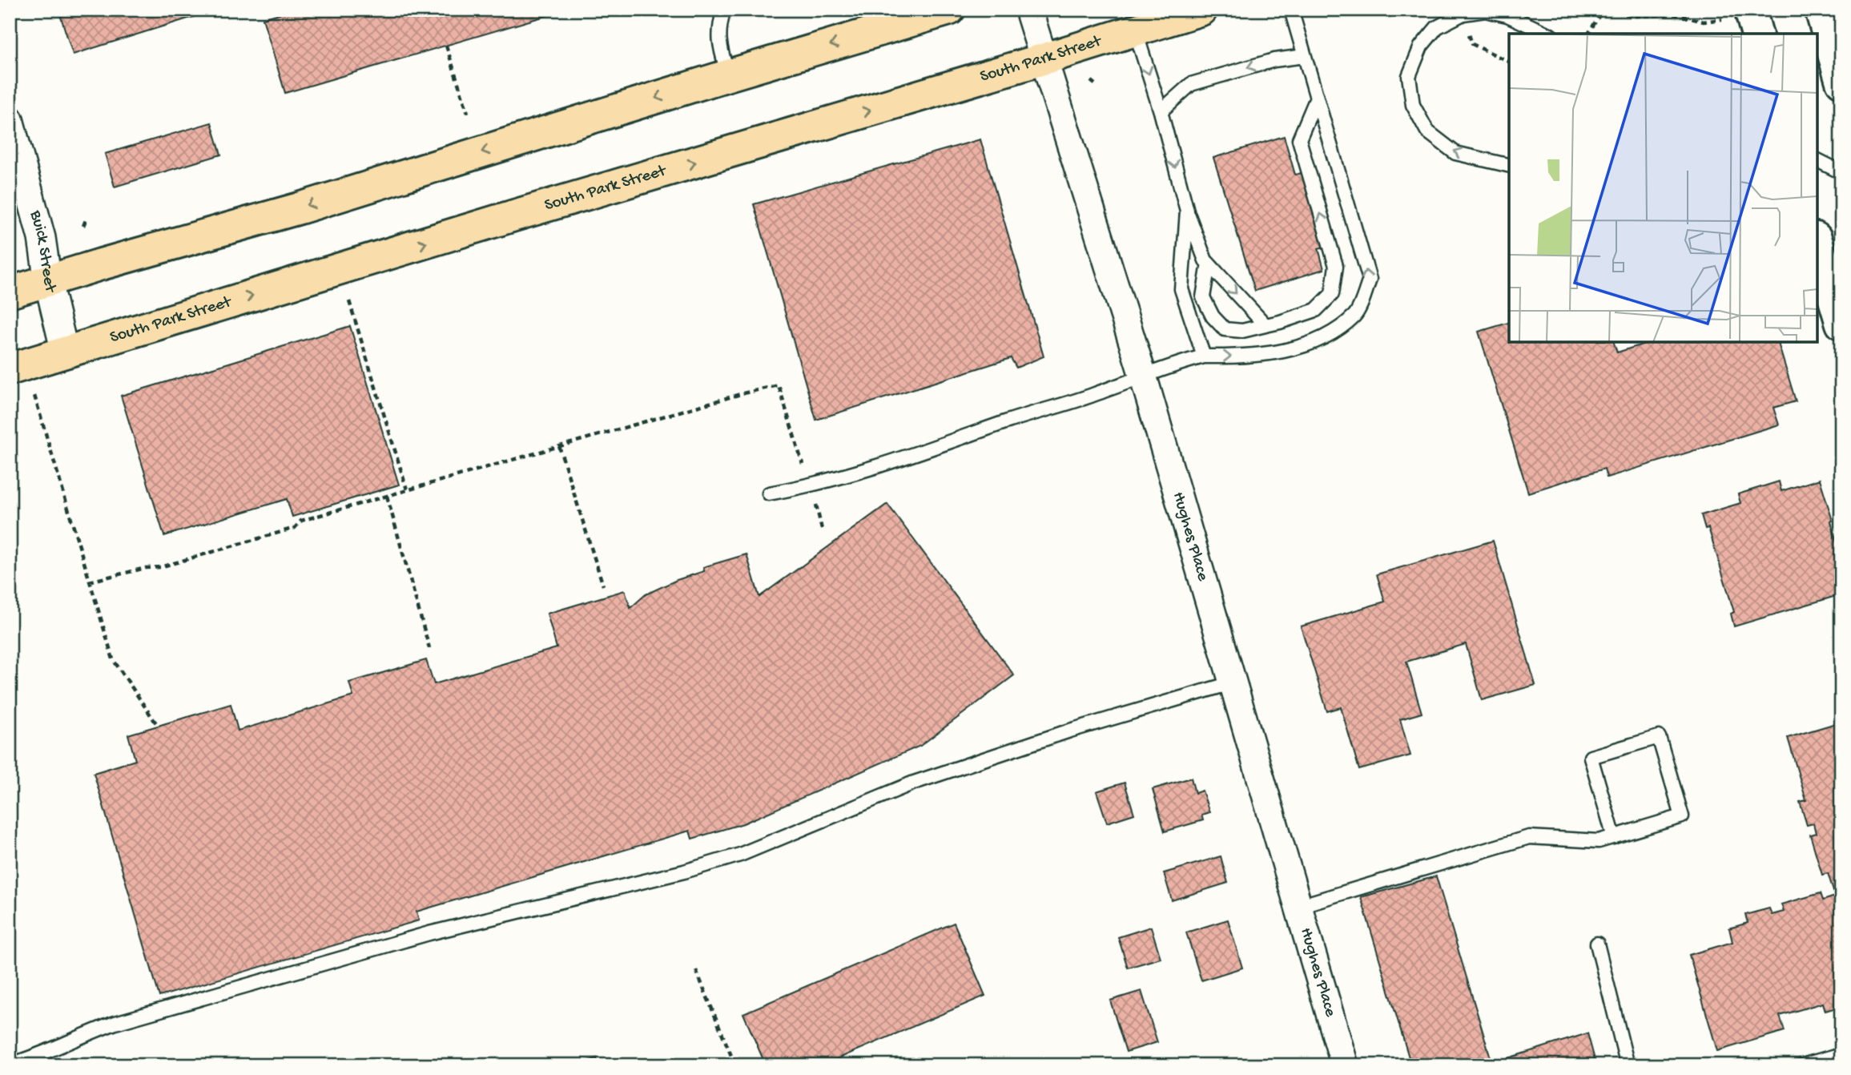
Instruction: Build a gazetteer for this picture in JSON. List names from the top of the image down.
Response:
{
  "streets": {
    "main road": ["South Park Street"],
    "street": ["Buick Street", "Hughes Place"]
  },
  "crossings": [
    ["South Park Street", "Buick Street"],
    ["South Park Street", "Hughes Place"]
  ]
}
